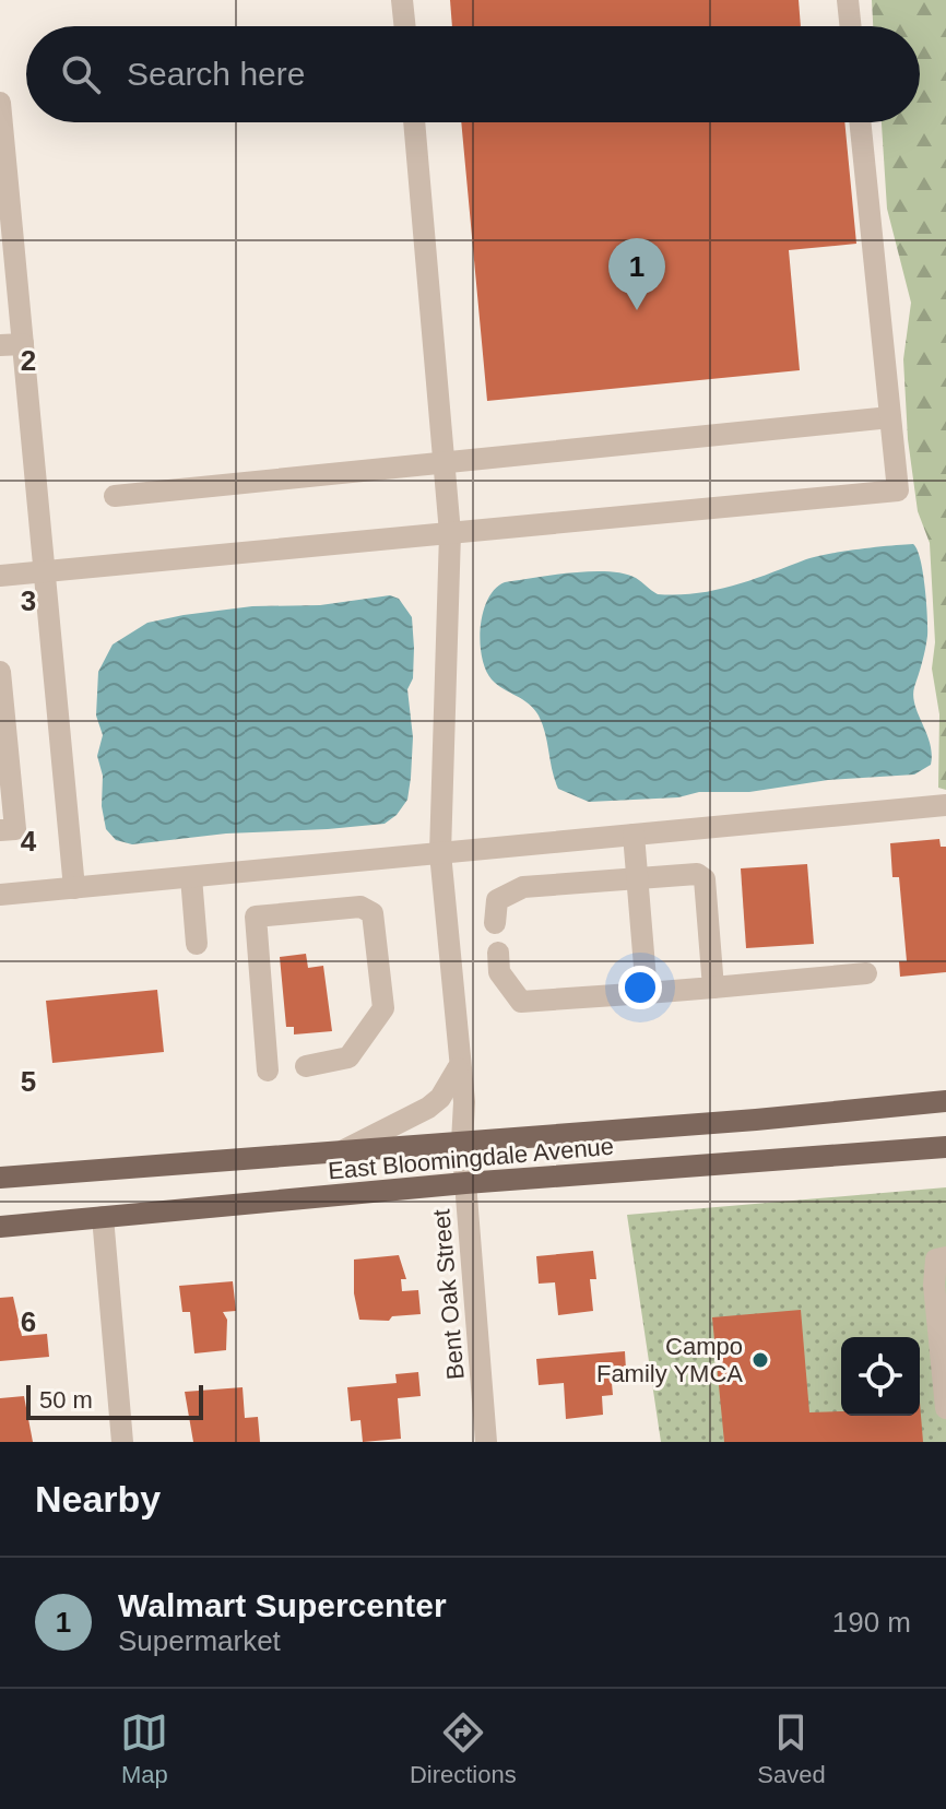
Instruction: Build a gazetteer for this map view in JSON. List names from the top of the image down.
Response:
{
  "streets": {
    "main road": ["East Bloomingdale Avenue"],
    "street": ["Bent Oak Street"]
  },
  "crossings": [
    ["East Bloomingdale Avenue", "Bent Oak Street"]
  ],
  "places": ["Campo Family YMCA"],
  "scale_bar": "50 m",
  "page": {
    "search": "Search here",
    "pins": "1",
    "scale": "50 m",
    "heading": "Nearby",
    "list": [
      {
        "mark": "1",
        "name": "Walmart Supercenter",
        "note": "Supermarket",
        "value": "190 m"
      }
    ],
    "nav": ["Map", "Directions", "Saved"]
  },
  "grid": {
    "rows": [
      "2",
      "3",
      "4",
      "5",
      "6"
    ]
  }
}
